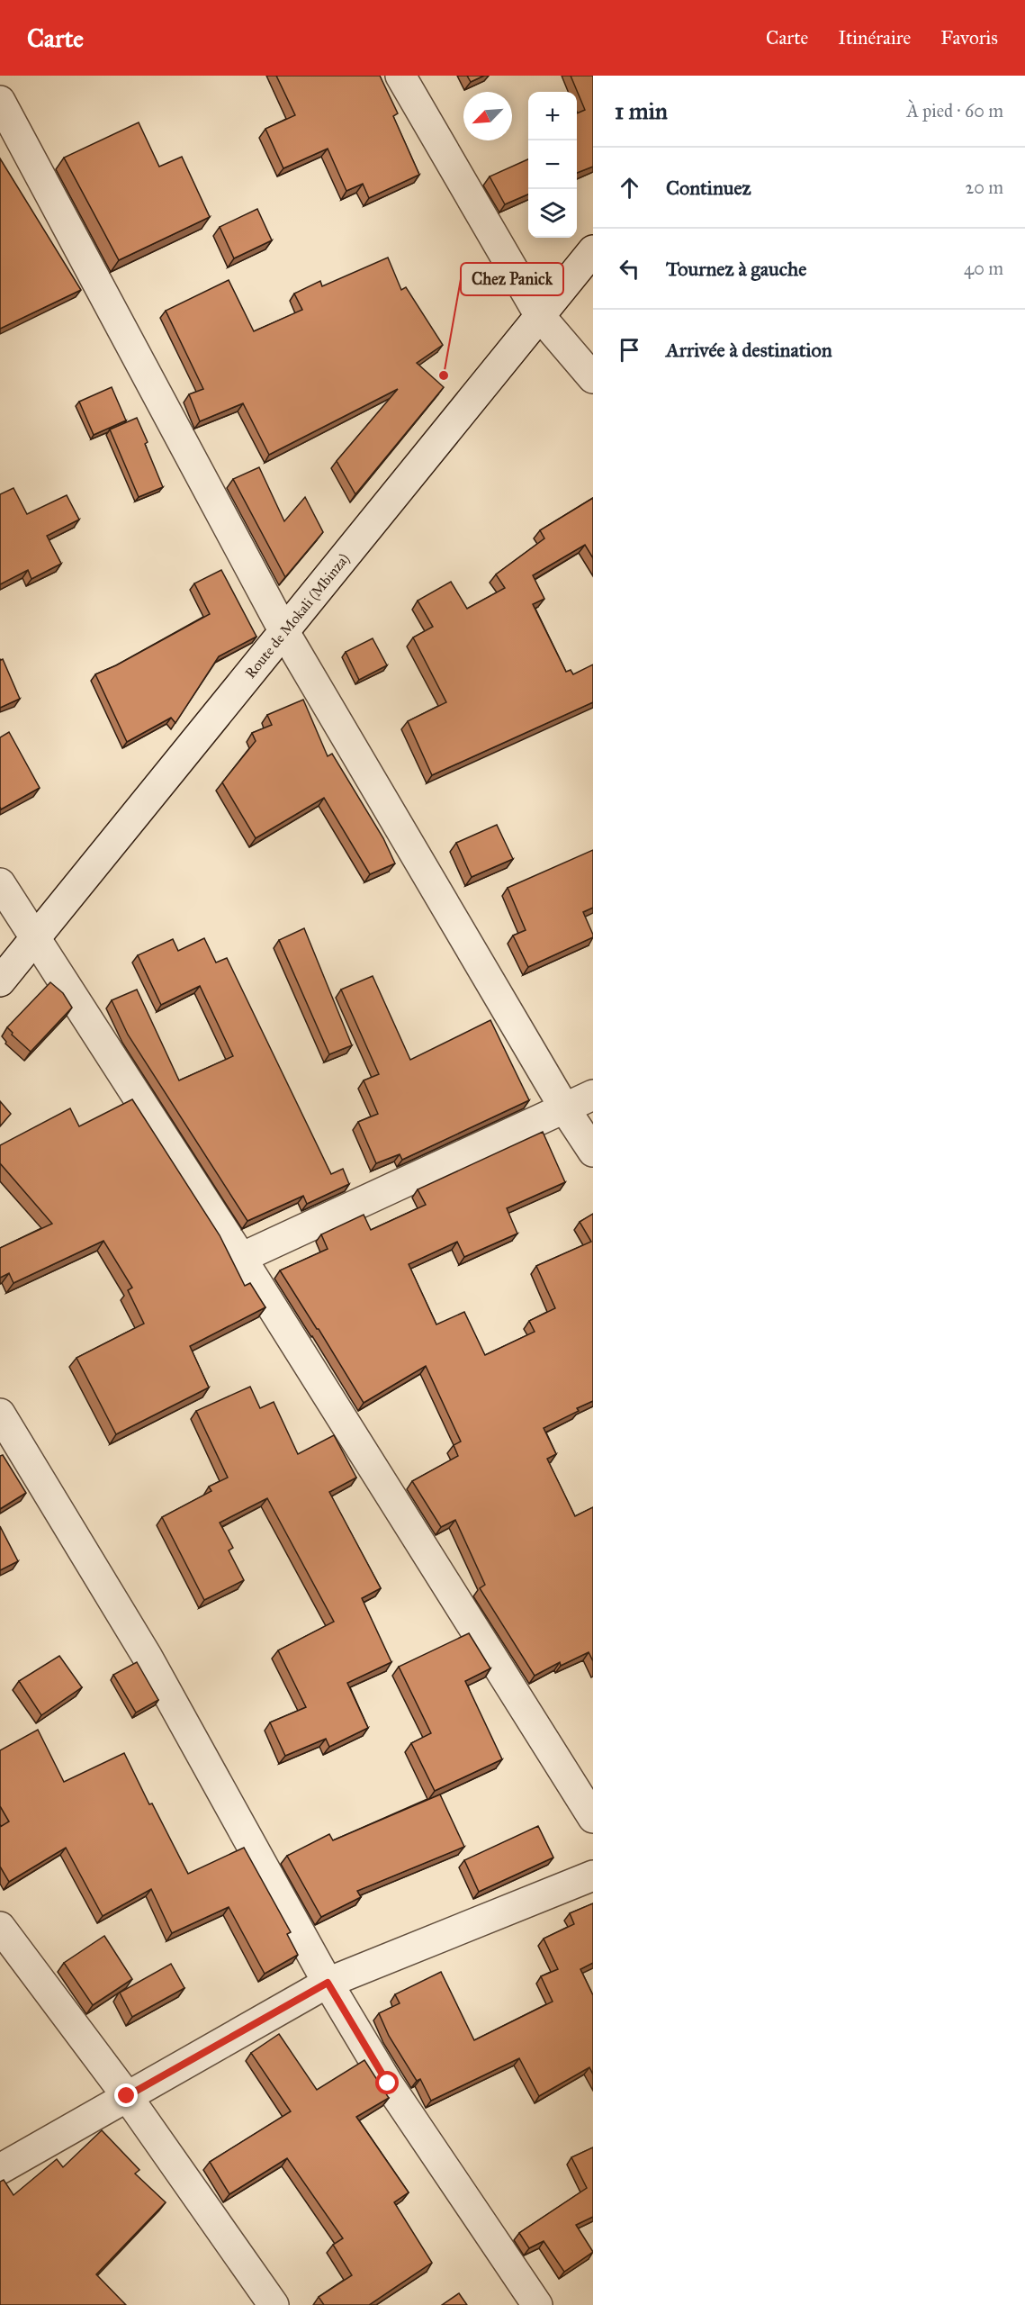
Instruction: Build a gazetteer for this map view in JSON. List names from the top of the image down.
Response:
{
  "streets": {
    "street": ["Route de Mokali (Mbinza)"]
  },
  "places": ["Chez Panick"],
  "north": "bottom left",
  "page": {
    "header": "Carte",
    "nav": ["Carte", "Itinéraire", "Favoris"],
    "heading": ["1 min", "À pied · 60 m"],
    "map_buttons": ["+", "−"],
    "list": [
      ["Continuez", "20 m"],
      ["Tournez à gauche", "40 m"],
      "Arrivée à destination"
    ]
  }
}
